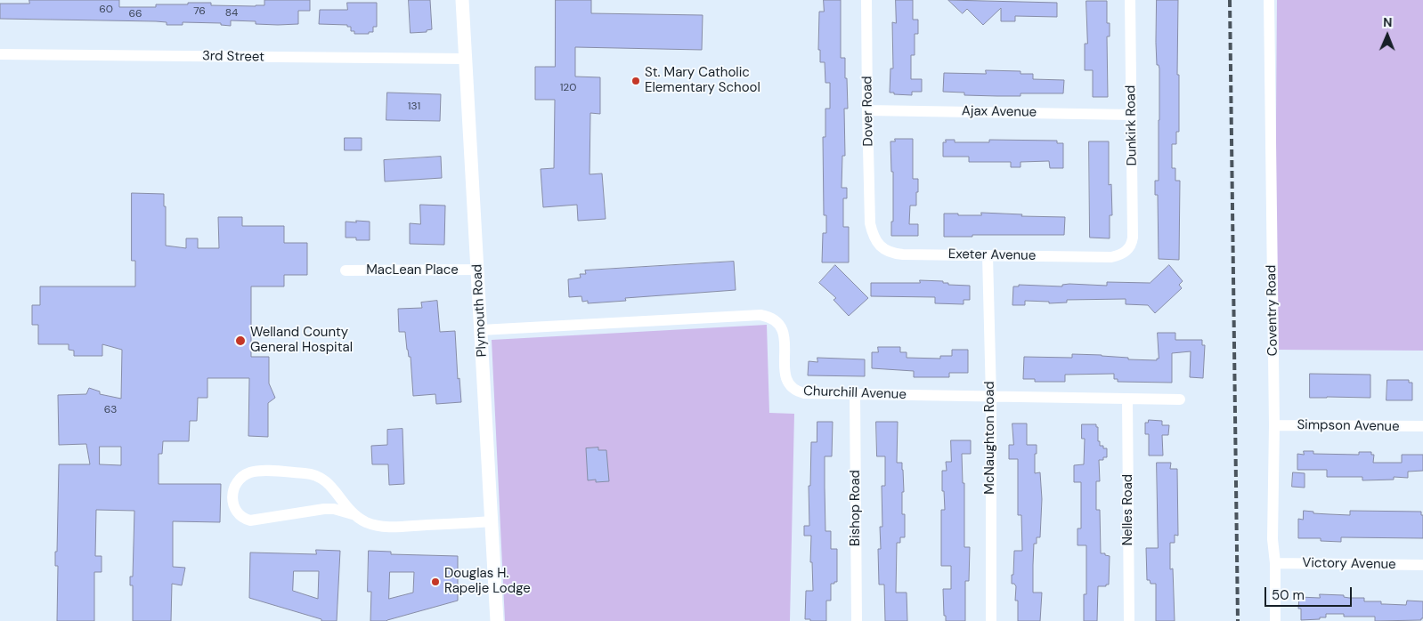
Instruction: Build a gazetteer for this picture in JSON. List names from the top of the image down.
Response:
{
  "streets": {
    "street": [
      "3rd Street",
      "Dover Road",
      "Ajax Avenue",
      "Dunkirk Road",
      "Exeter Avenue",
      "MacLean Place",
      "Plymouth Road",
      "Coventry Road",
      "Churchill Avenue",
      "Simpson Avenue",
      "McNaughton Road",
      "Bishop Road",
      "Nelles Road",
      "Victory Avenue"
    ]
  },
  "crossings": [
    ["3rd Street", "Plymouth Road"],
    ["Dover Road", "Ajax Avenue"],
    ["Dover Road", "Exeter Avenue"],
    ["Ajax Avenue", "Dunkirk Road"],
    ["Dunkirk Road", "Exeter Avenue"],
    ["Exeter Avenue", "McNaughton Road"],
    ["MacLean Place", "Plymouth Road"],
    ["Plymouth Road", "Churchill Avenue"],
    ["Coventry Road", "Simpson Avenue"],
    ["Coventry Road", "Victory Avenue"],
    ["Churchill Avenue", "McNaughton Road"],
    ["Churchill Avenue", "Bishop Road"],
    ["Churchill Avenue", "Nelles Road"]
  ],
  "places": ["St. Mary Catholic Elementary School", "Welland County General Hospital", "Douglas H. Rapelje Lodge"],
  "house_numbers": [
    "60",
    "76",
    "84",
    "66",
    "120",
    "131",
    "63"
  ],
  "scale_bar": "50 m",
  "north": "top"
}
